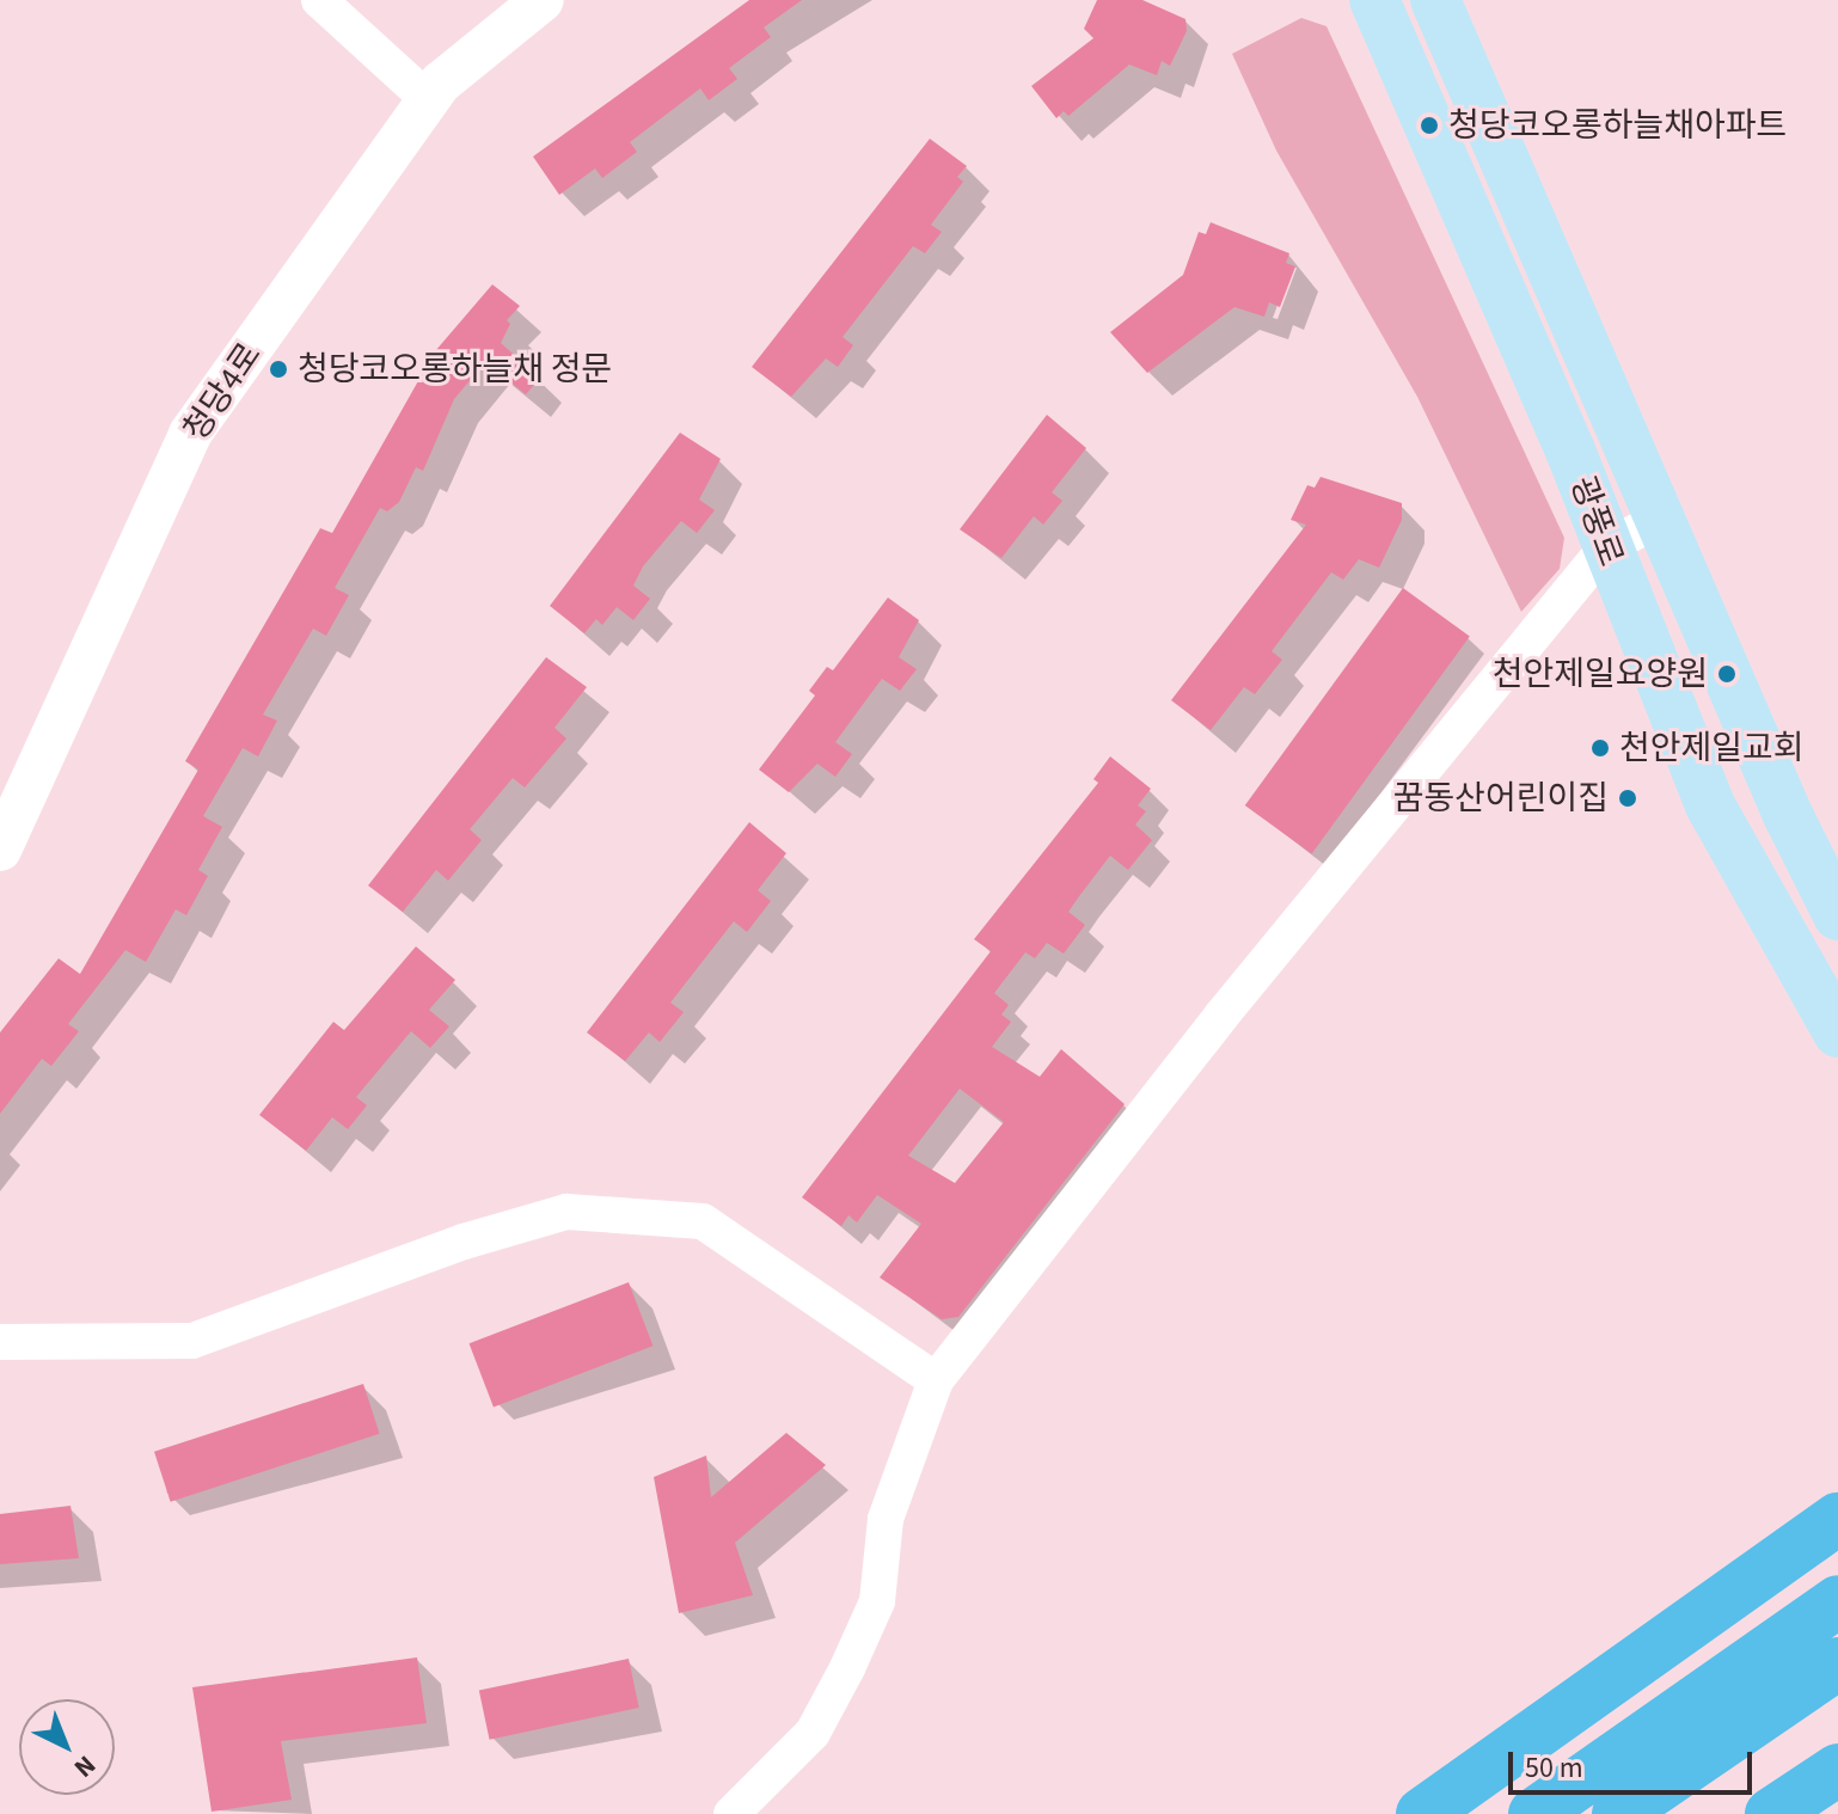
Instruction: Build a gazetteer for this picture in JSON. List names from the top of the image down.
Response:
{
  "streets": {
    "main road": ["광풍로"],
    "street": ["청당4로"]
  },
  "places": [
    "청당코오롱하늘채아파트",
    "청당코오롱하늘채 정문",
    "천안제일요양원",
    "천안제일교회",
    "꿈동산어린이집"
  ],
  "scale_bar": "50 m",
  "north": "bottom right"
}
